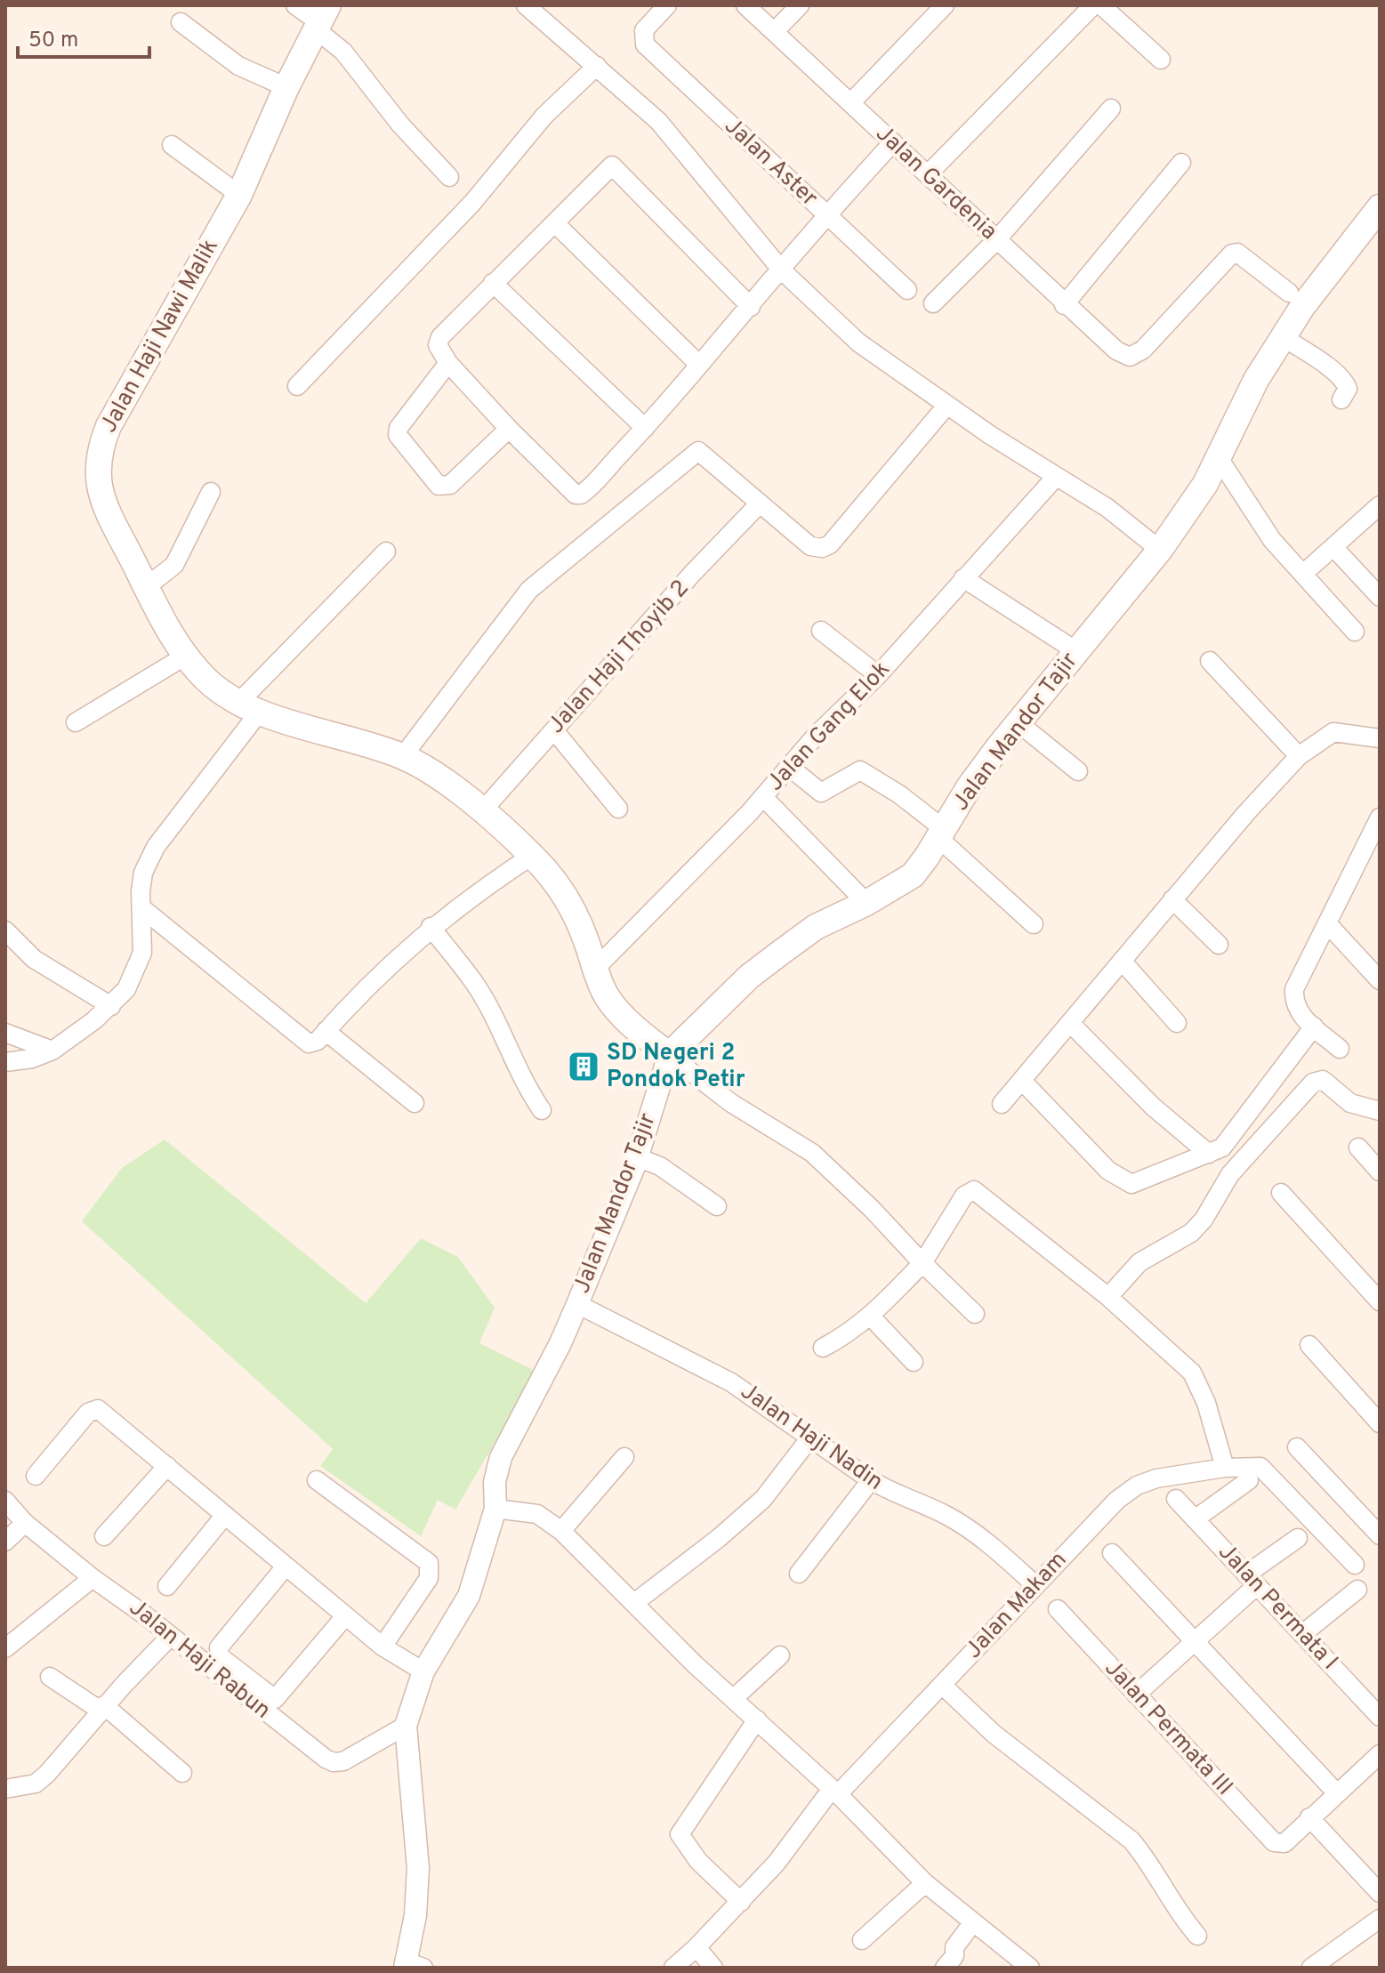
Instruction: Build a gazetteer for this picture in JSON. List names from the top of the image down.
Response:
{
  "streets": {
    "main road": ["Jalan Haji Nawi Malik", "Jalan Mandor Tajir"],
    "street": [
      "Jalan Aster",
      "Jalan Gardenia",
      "Jalan Haji Thoyib 2",
      "Jalan Gang Elok",
      "Jalan Haji Nadin",
      "Jalan Makam",
      "Jalan Permata I",
      "Jalan Haji Rabun",
      "Jalan Permata III"
    ]
  },
  "crossings": [
    ["Jalan Haji Nawi Malik", "Jalan Haji Thoyib 2"],
    ["Jalan Haji Nawi Malik", "Jalan Gang Elok"],
    ["Jalan Haji Nawi Malik", "Jalan Mandor Tajir"],
    ["Jalan Mandor Tajir", "Jalan Haji Nadin"],
    ["Jalan Mandor Tajir", "Jalan Haji Rabun"],
    ["Jalan Haji Nadin", "Jalan Makam"]
  ],
  "places": {
    "building": ["SD Negeri 2 Pondok Petir"]
  },
  "scale_bar": "50 m"
}
